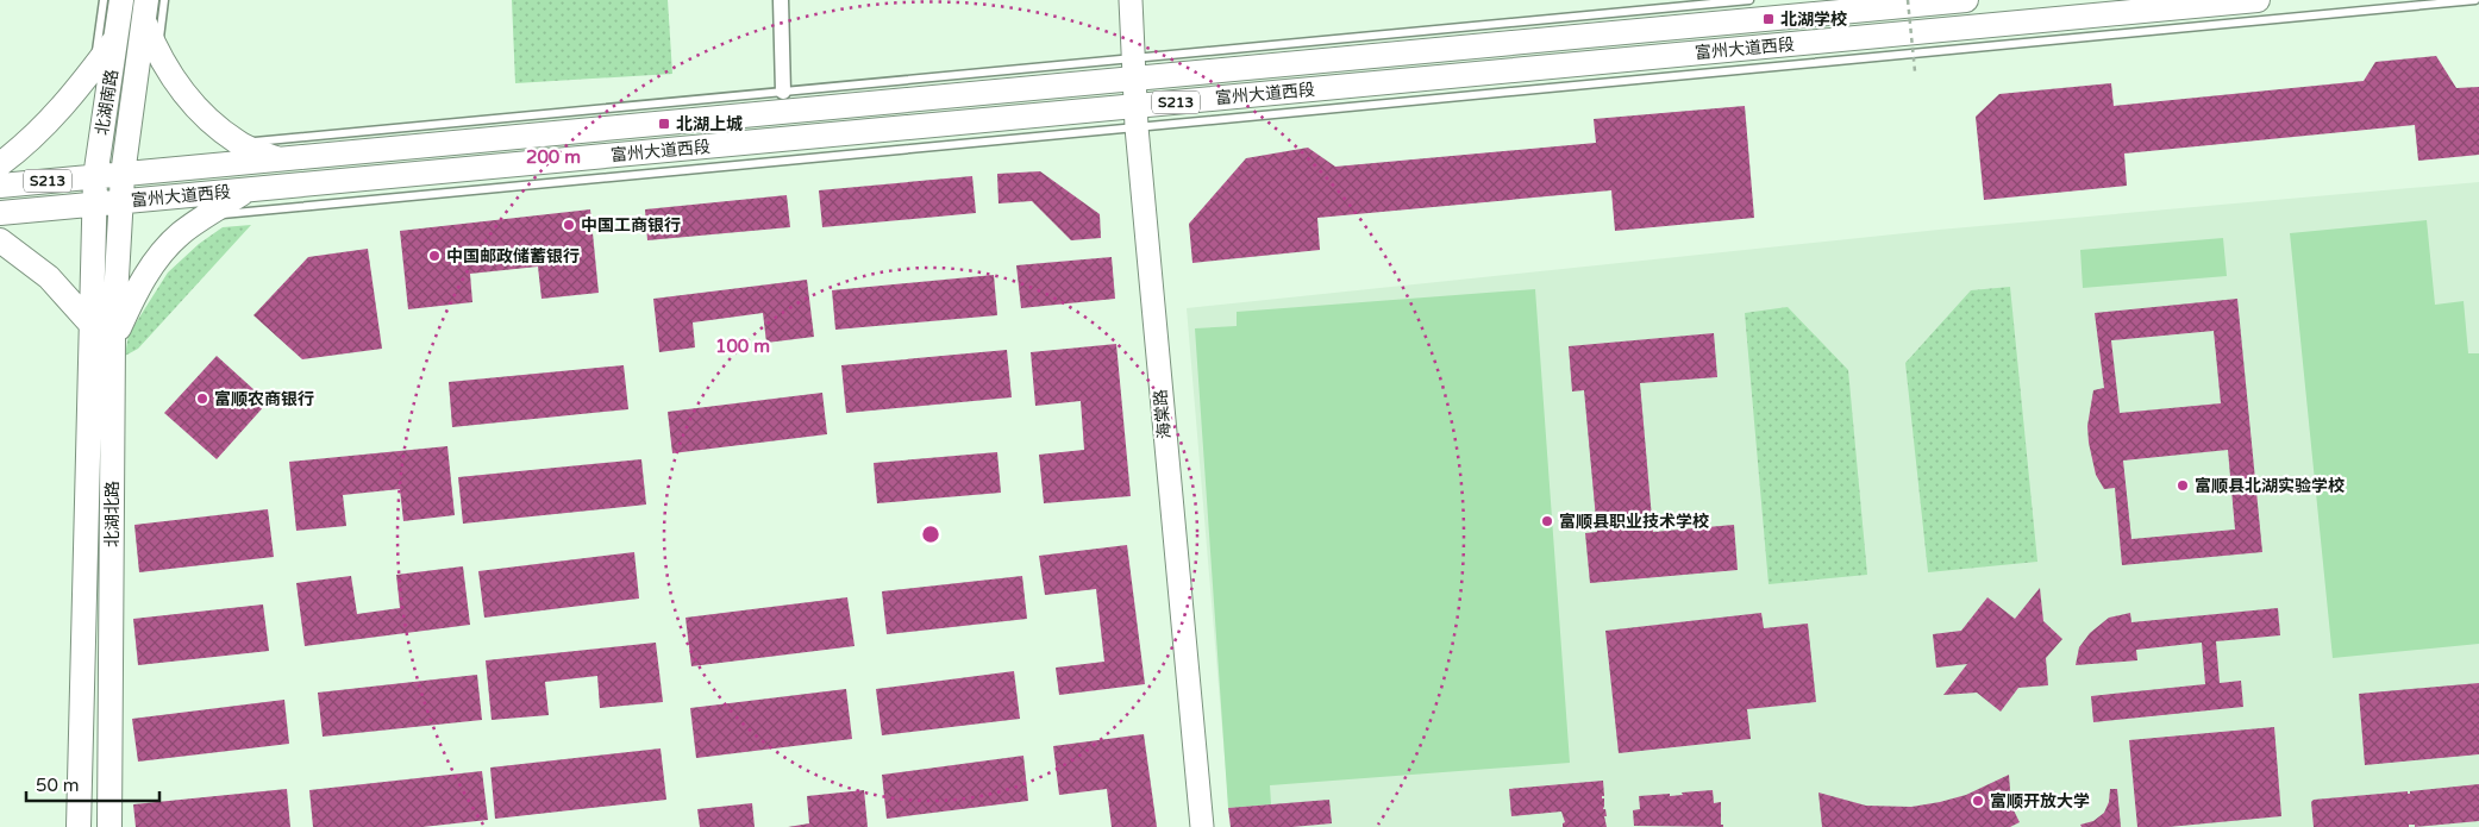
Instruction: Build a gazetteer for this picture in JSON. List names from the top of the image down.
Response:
{
  "streets": {
    "main road": [
      "富州大道西段",
      "北湖南路",
      "S213",
      "北湖北路"
    ],
    "street": ["海棠路"]
  },
  "crossings": [
    ["富州大道西段", "北湖南路"],
    ["富州大道西段", "S213"],
    ["富州大道西段", "海棠路"],
    ["富州大道西段", "北湖北路"],
    ["北湖南路", "S213"],
    ["北湖南路", "北湖北路"],
    ["S213", "北湖北路"]
  ],
  "places": {
    "transit": ["北湖学校", "北湖上城"],
    "other": [
      "中国工商银行",
      "中国邮政储蓄银行",
      "富顺农商银行",
      "富顺县北湖实验学校",
      "富顺县职业技术学校",
      "富顺开放大学"
    ]
  },
  "scale_bar": "50 m",
  "rings": ["200 m", "100 m"]
}
